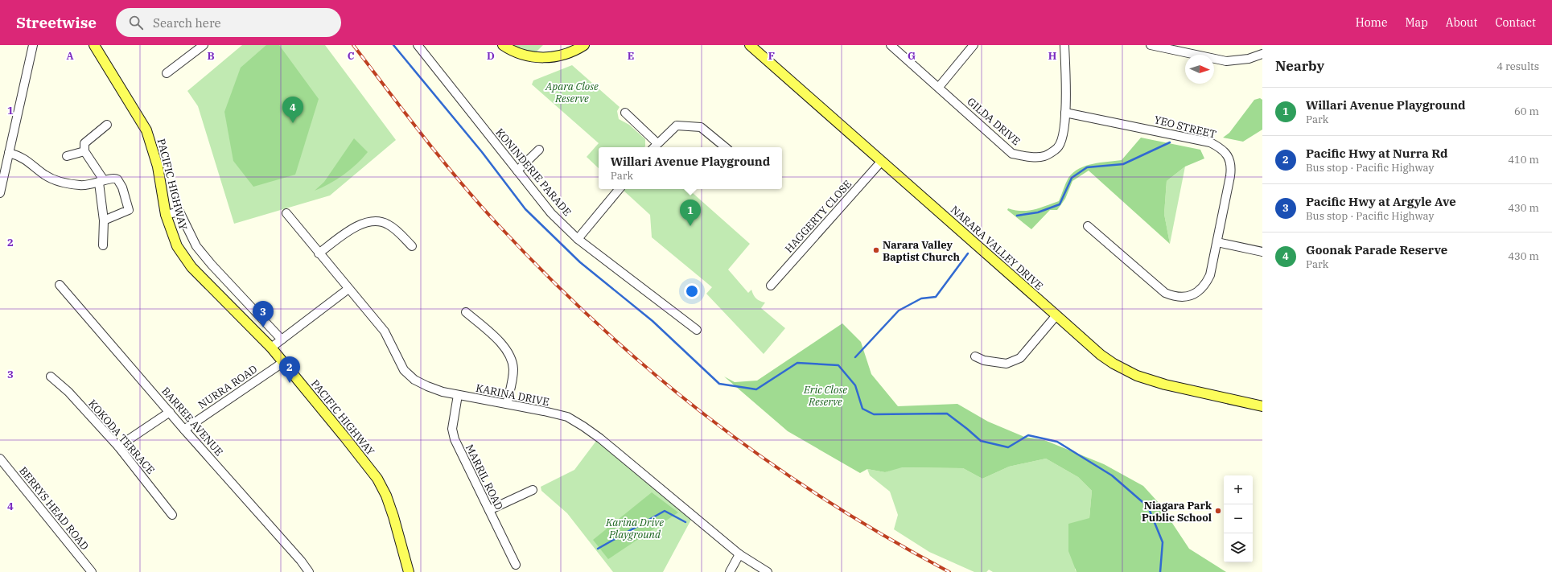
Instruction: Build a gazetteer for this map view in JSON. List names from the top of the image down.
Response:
{
  "streets": {
    "main road": ["PACIFIC HIGHWAY", "NARARA VALLEY DRIVE"],
    "street": [
      "GILDA DRIVE",
      "YEO STREET",
      "KONINDERIE PARADE",
      "HAGGERTY CLOSE",
      "NURRA ROAD",
      "KARINA DRIVE",
      "BARREE AVENUE",
      "KOKODA TERRACE",
      "MARRIL ROAD",
      "BERRYS HEAD ROAD"
    ]
  },
  "crossings": [
    ["GILDA DRIVE", "YEO STREET"],
    ["PACIFIC HIGHWAY", "NURRA ROAD"],
    ["HAGGERTY CLOSE", "NARARA VALLEY DRIVE"],
    ["NURRA ROAD", "BARREE AVENUE"],
    ["KARINA DRIVE", "MARRIL ROAD"]
  ],
  "parks": ["Apara Close Reserve", "Eric Close Reserve", "Karina Drive Playground"],
  "places": ["Narara Valley Baptist Church", "Niagara Park Public School"],
  "north": "right",
  "page": {
    "header": "Streetwise",
    "search": "Search here",
    "nav": [
      "Home",
      "Map",
      "About",
      "Contact"
    ],
    "heading": ["Nearby", "4 results"],
    "list": [
      {
        "mark": "1",
        "name": "Willari Avenue Playground",
        "note": "Park",
        "value": "60 m"
      },
      {
        "mark": "2",
        "name": "Pacific Hwy at Nurra Rd",
        "note": "Bus stop · Pacific Highway",
        "value": "410 m"
      },
      {
        "mark": "3",
        "name": "Pacific Hwy at Argyle Ave",
        "note": "Bus stop · Pacific Highway",
        "value": "430 m"
      },
      {
        "mark": "4",
        "name": "Goonak Parade Reserve",
        "note": "Park",
        "value": "430 m"
      }
    ],
    "pins": [
      "4",
      "1",
      "3",
      "2"
    ],
    "popup": ["Willari Avenue Playground", "Park"],
    "map_buttons": ["+", "−"]
  },
  "grid": {
    "columns": [
      "A",
      "B",
      "C",
      "D",
      "E",
      "F",
      "G",
      "H"
    ],
    "rows": [
      "1",
      "2",
      "3",
      "4"
    ]
  }
}
